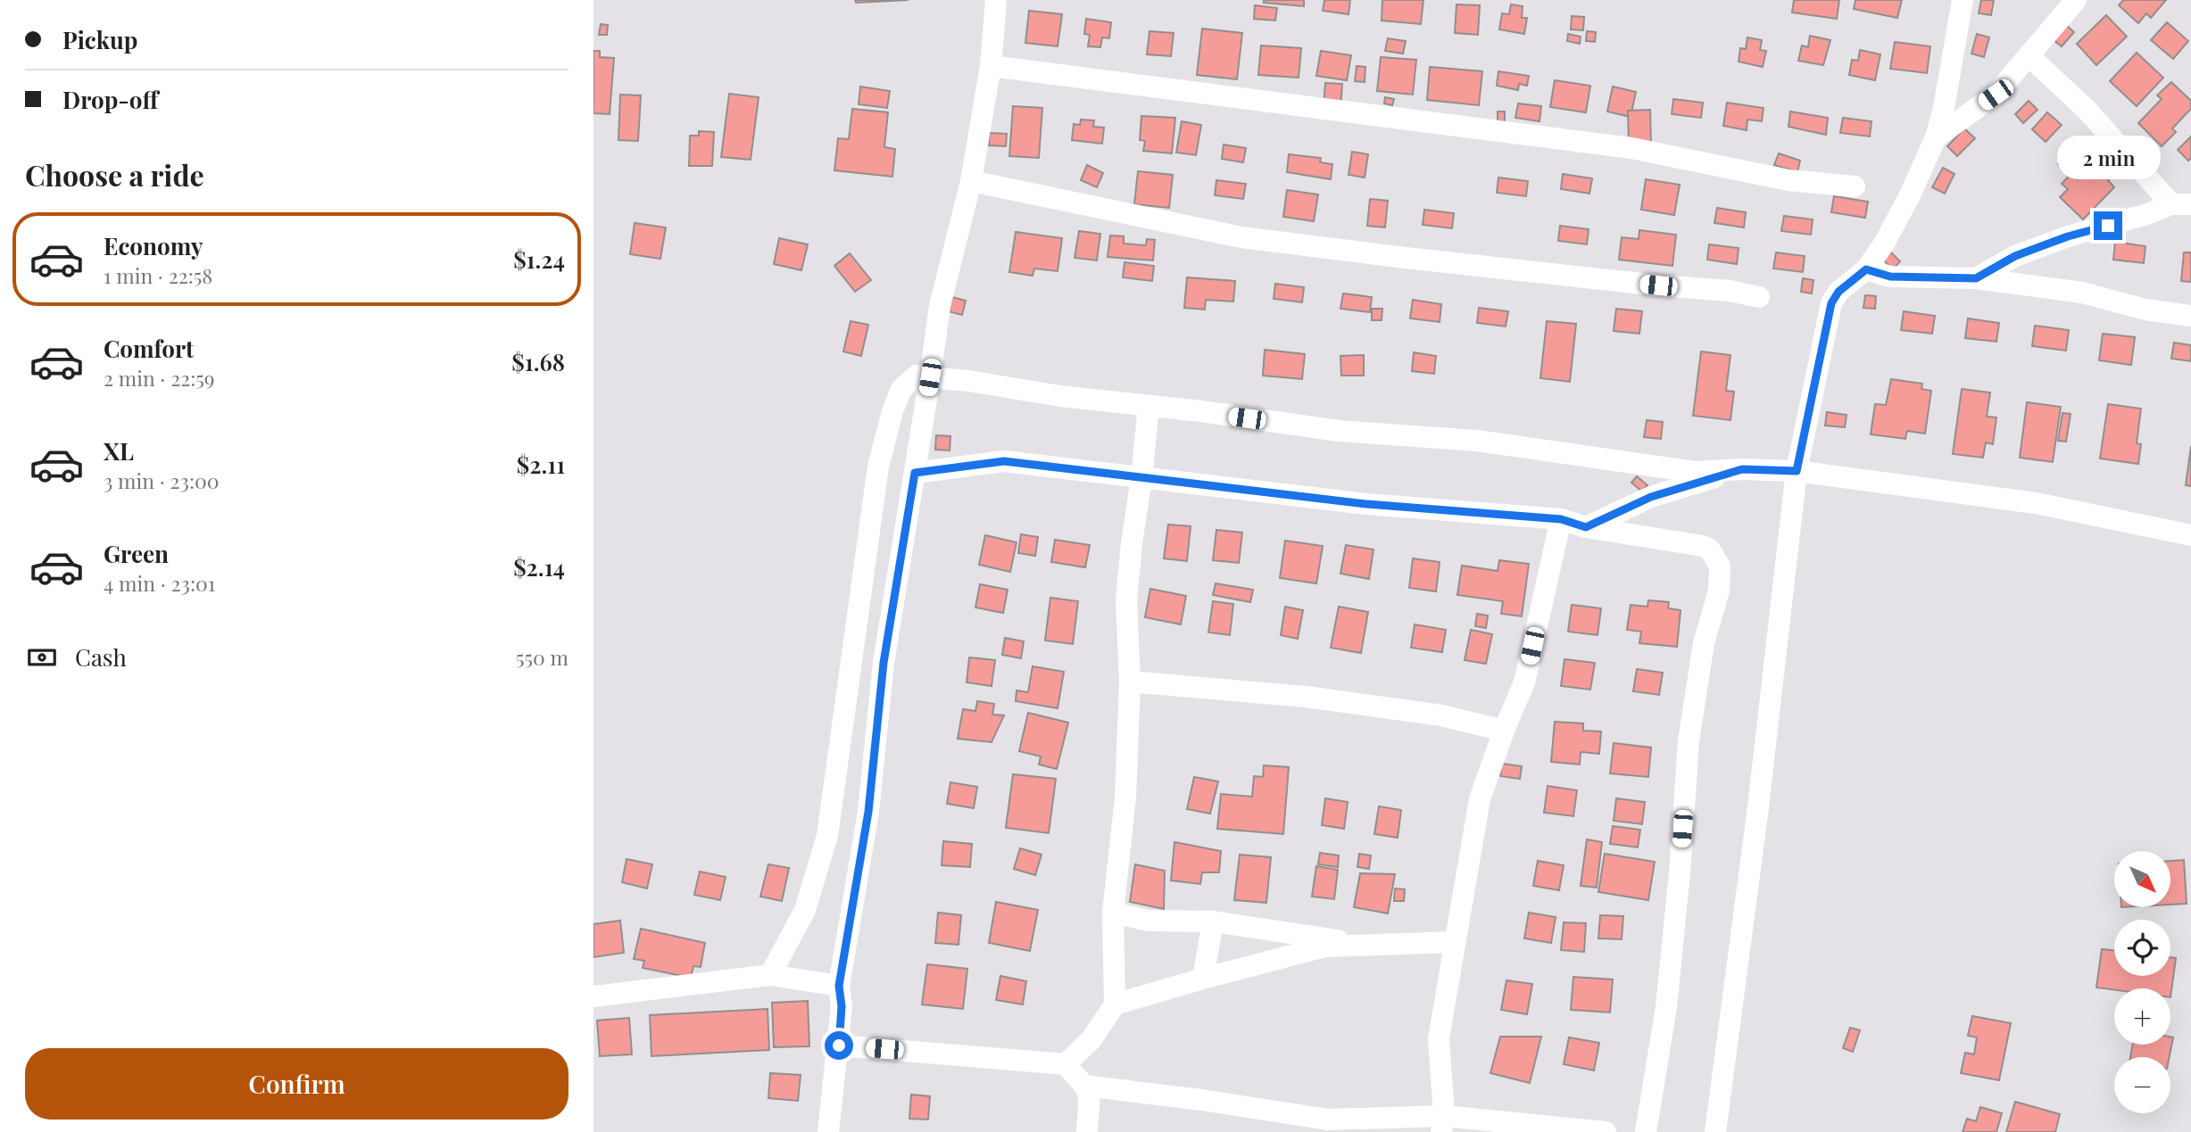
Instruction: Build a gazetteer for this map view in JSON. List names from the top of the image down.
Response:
{
  "north": "bottom right",
  "page": {
    "banner": ["Pickup", "Drop-off"],
    "bubble": "2 min",
    "heading": "Choose a ride",
    "list": [
      {
        "name": "Economy",
        "note": "1 min · 22:58",
        "value": "$1.24"
      },
      {
        "name": "Comfort",
        "note": "2 min · 22:59",
        "value": "$1.68"
      },
      {
        "name": "XL",
        "note": "3 min · 23:00",
        "value": "$2.11"
      },
      {
        "name": "Green",
        "note": "4 min · 23:01",
        "value": "$2.14"
      }
    ],
    "pay": ["Cash", "550 m"],
    "map_buttons": ["+", "−"],
    "buttons": "Confirm"
  }
}
